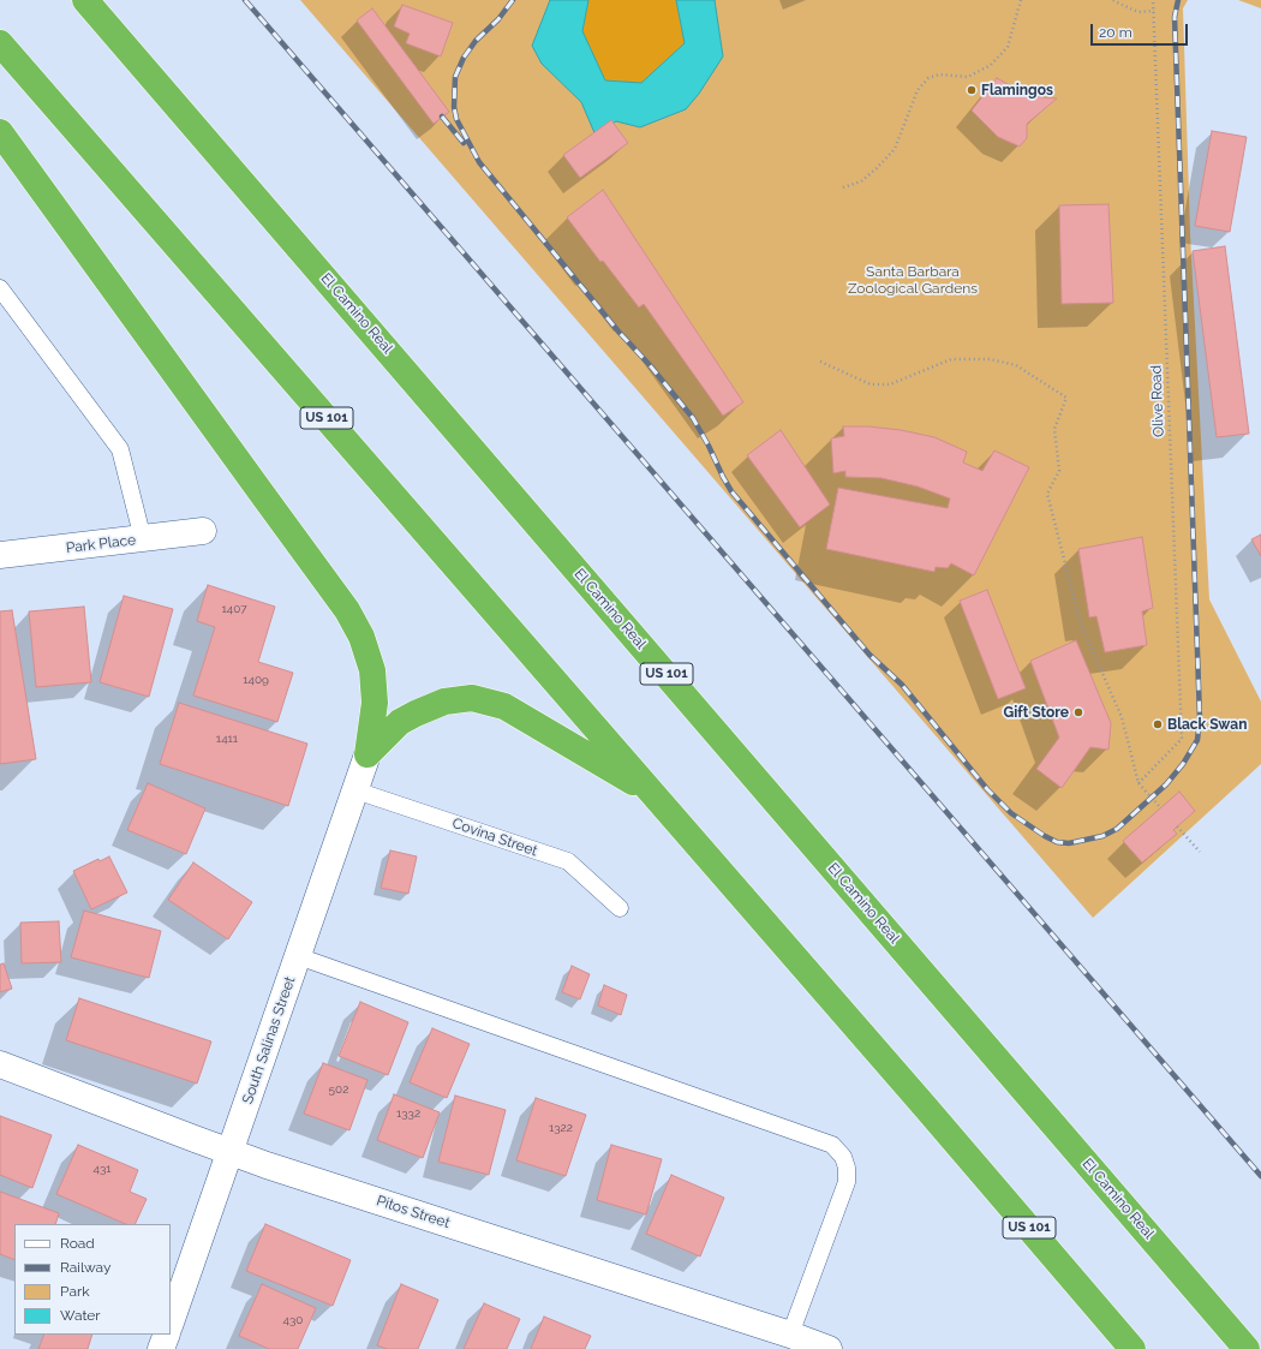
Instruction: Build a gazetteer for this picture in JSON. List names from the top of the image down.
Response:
{
  "streets": {
    "highway": ["El Camino Real", "US 101"],
    "street": ["Park Place", "South Salinas Street", "Pitos Street"],
    "lane": ["Covina Street"],
    "path": ["Olive Road"]
  },
  "crossings": [
    ["Covina Street", "South Salinas Street"],
    ["South Salinas Street", "Pitos Street"]
  ],
  "parks": ["Santa Barbara Zoological Gardens"],
  "places": ["Flamingos", "Gift Store", "Black Swan"],
  "house_numbers": [
    "1407",
    "1409",
    "1411",
    "502",
    "1332",
    "1322",
    "431",
    "430"
  ],
  "legend": [
    "Road",
    "Railway",
    "Park",
    "Water"
  ],
  "scale_bar": "20 m"
}
